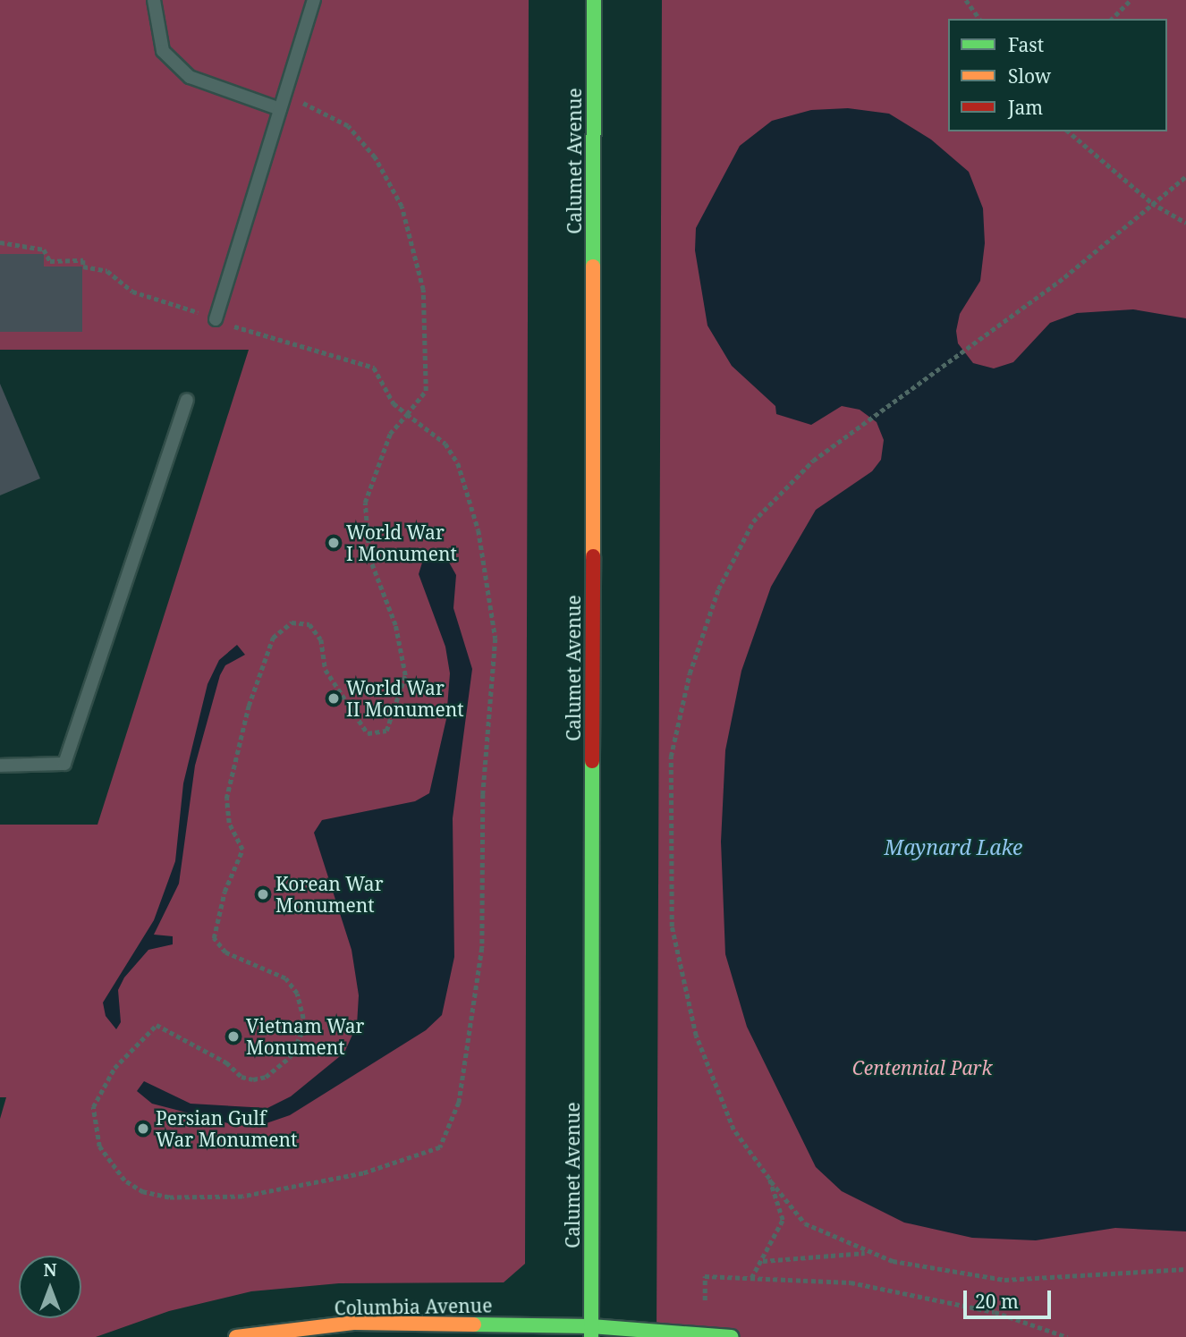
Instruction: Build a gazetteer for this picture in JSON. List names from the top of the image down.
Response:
{
  "streets": {
    "main road": ["Calumet Avenue", "Columbia Avenue"]
  },
  "crossings": [
    ["Calumet Avenue", "Columbia Avenue"]
  ],
  "water": ["Maynard Lake"],
  "parks": ["Centennial Park"],
  "places": [
    "World War I Monument",
    "World War II Monument",
    "Korean War Monument",
    "Vietnam War Monument",
    "Persian Gulf War Monument"
  ],
  "legend": ["Fast", "Slow", "Jam"],
  "scale_bar": "20 m",
  "north": "top"
}
